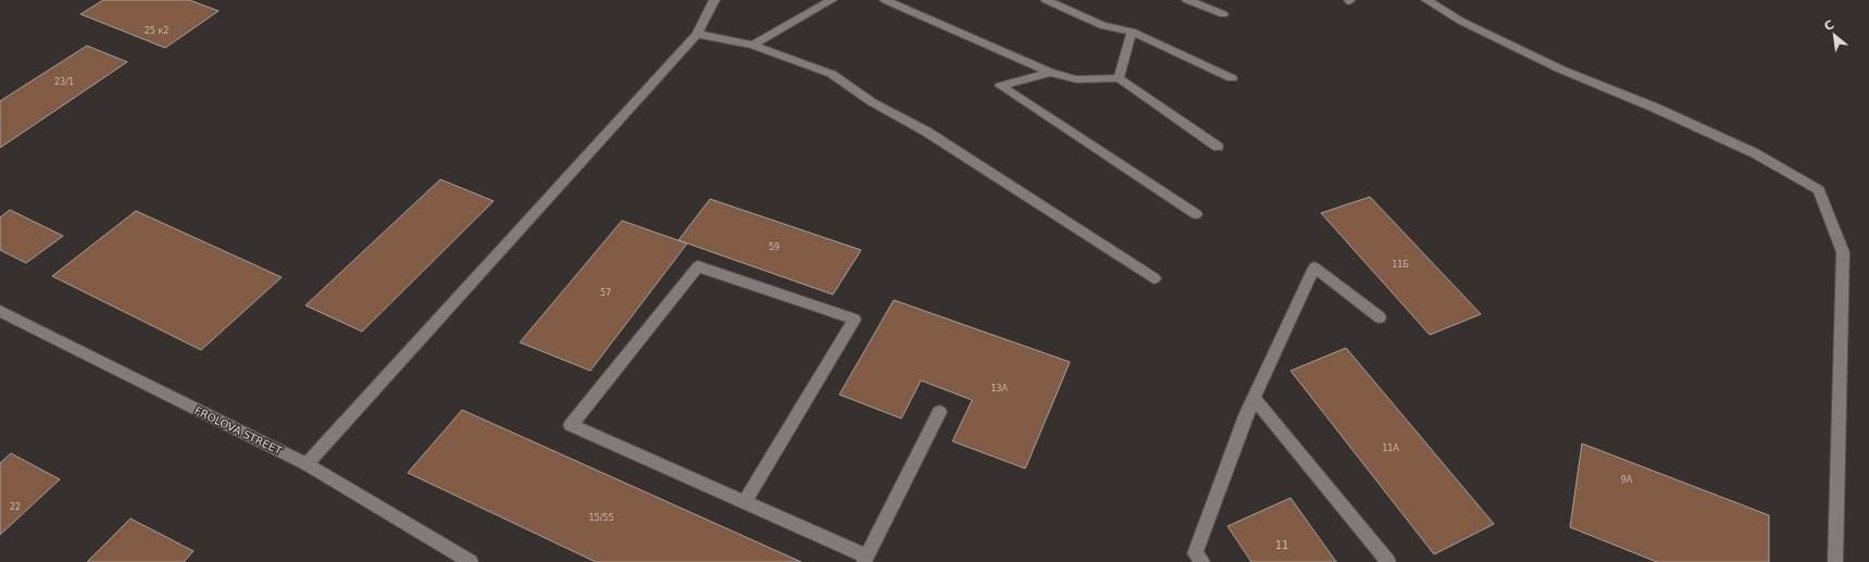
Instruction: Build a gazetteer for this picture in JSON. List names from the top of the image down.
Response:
{
  "streets": {
    "street": ["FROLOVA STREET"]
  },
  "house_numbers": [
    "25 к2",
    "23/1",
    "59",
    "11Б",
    "57",
    "13А",
    "11А",
    "9А",
    "22",
    "15/55",
    "11"
  ],
  "north": "top left"
}
